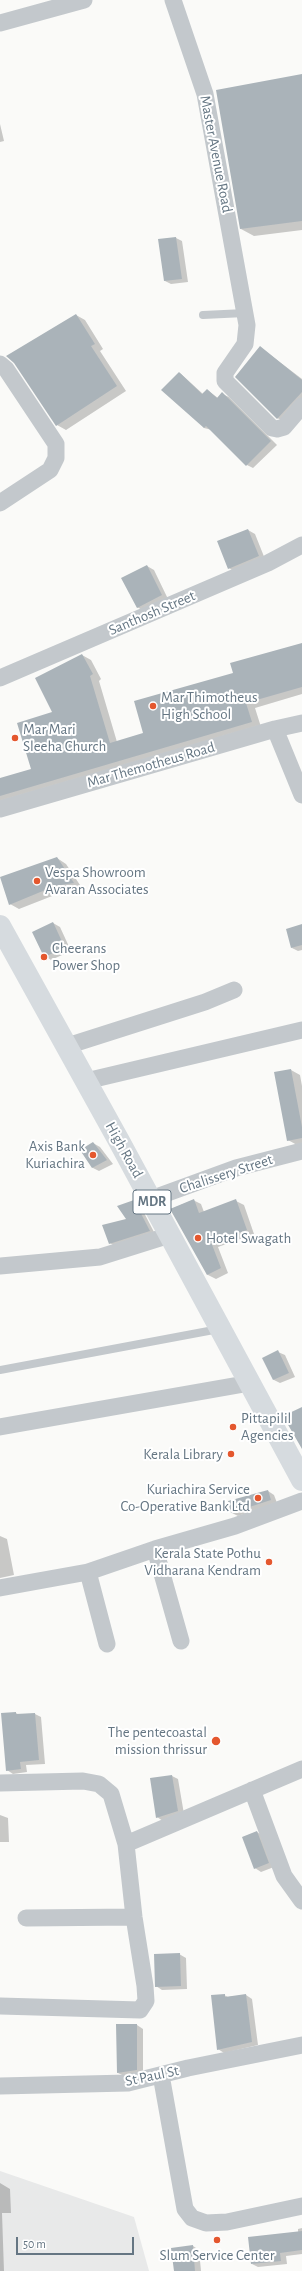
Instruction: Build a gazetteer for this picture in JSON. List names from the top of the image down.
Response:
{
  "streets": {
    "main road": ["High Road", "MDR"],
    "street": [
      "Master Avenue Road",
      "Santhosh Street",
      "Mar Themotheus Road",
      "Chalissery Street",
      "St Paul St"
    ]
  },
  "crossings": [
    ["High Road", "Chalissery Street"]
  ],
  "places": [
    "Mar Thimotheus High School",
    "Mar Mari Sleeha Church",
    "Vespa Showroom Avaran Associates",
    "Cheerans Power Shop",
    "Axis Bank Kuriachira",
    "Hotel Swagath",
    "Pittapilil Agencies",
    "Kerala Library",
    "Kuriachira Service Co-Operative Bank Ltd",
    "Kerala State Pothu Vidharana Kendram",
    "The pentecoastal mission thrissur",
    "Slum Service Center"
  ],
  "scale_bar": "50 m"
}
